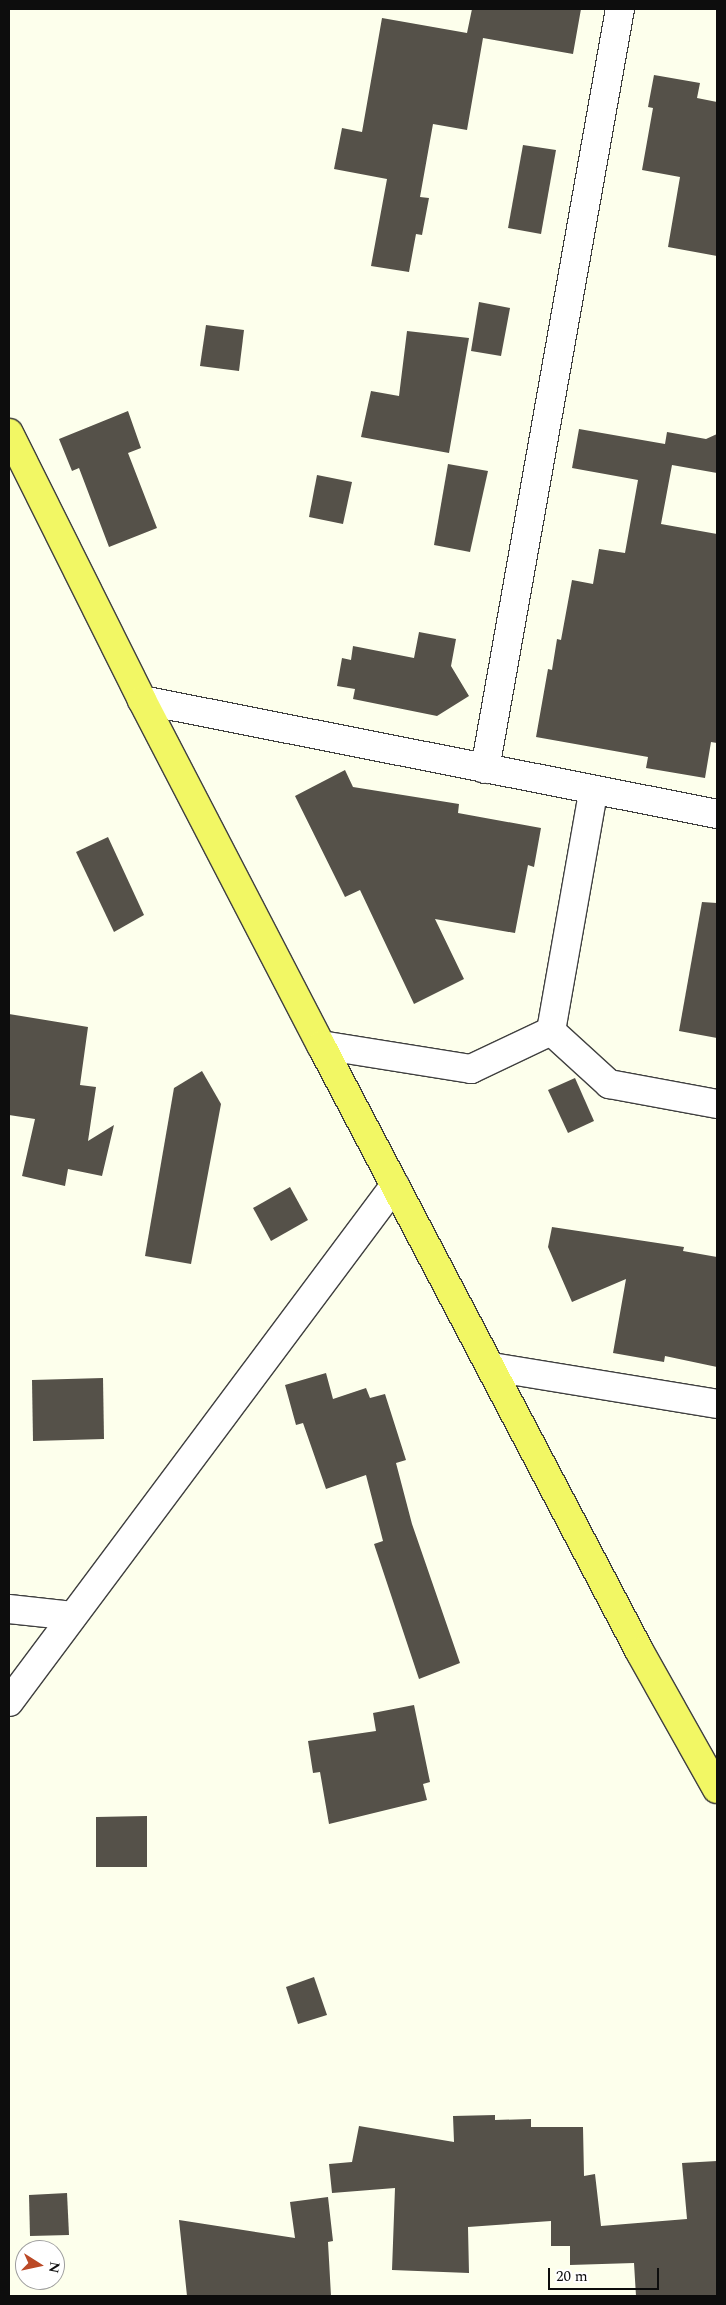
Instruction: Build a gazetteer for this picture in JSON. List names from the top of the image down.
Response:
{
  "scale_bar": "20 m",
  "north": "right"
}
